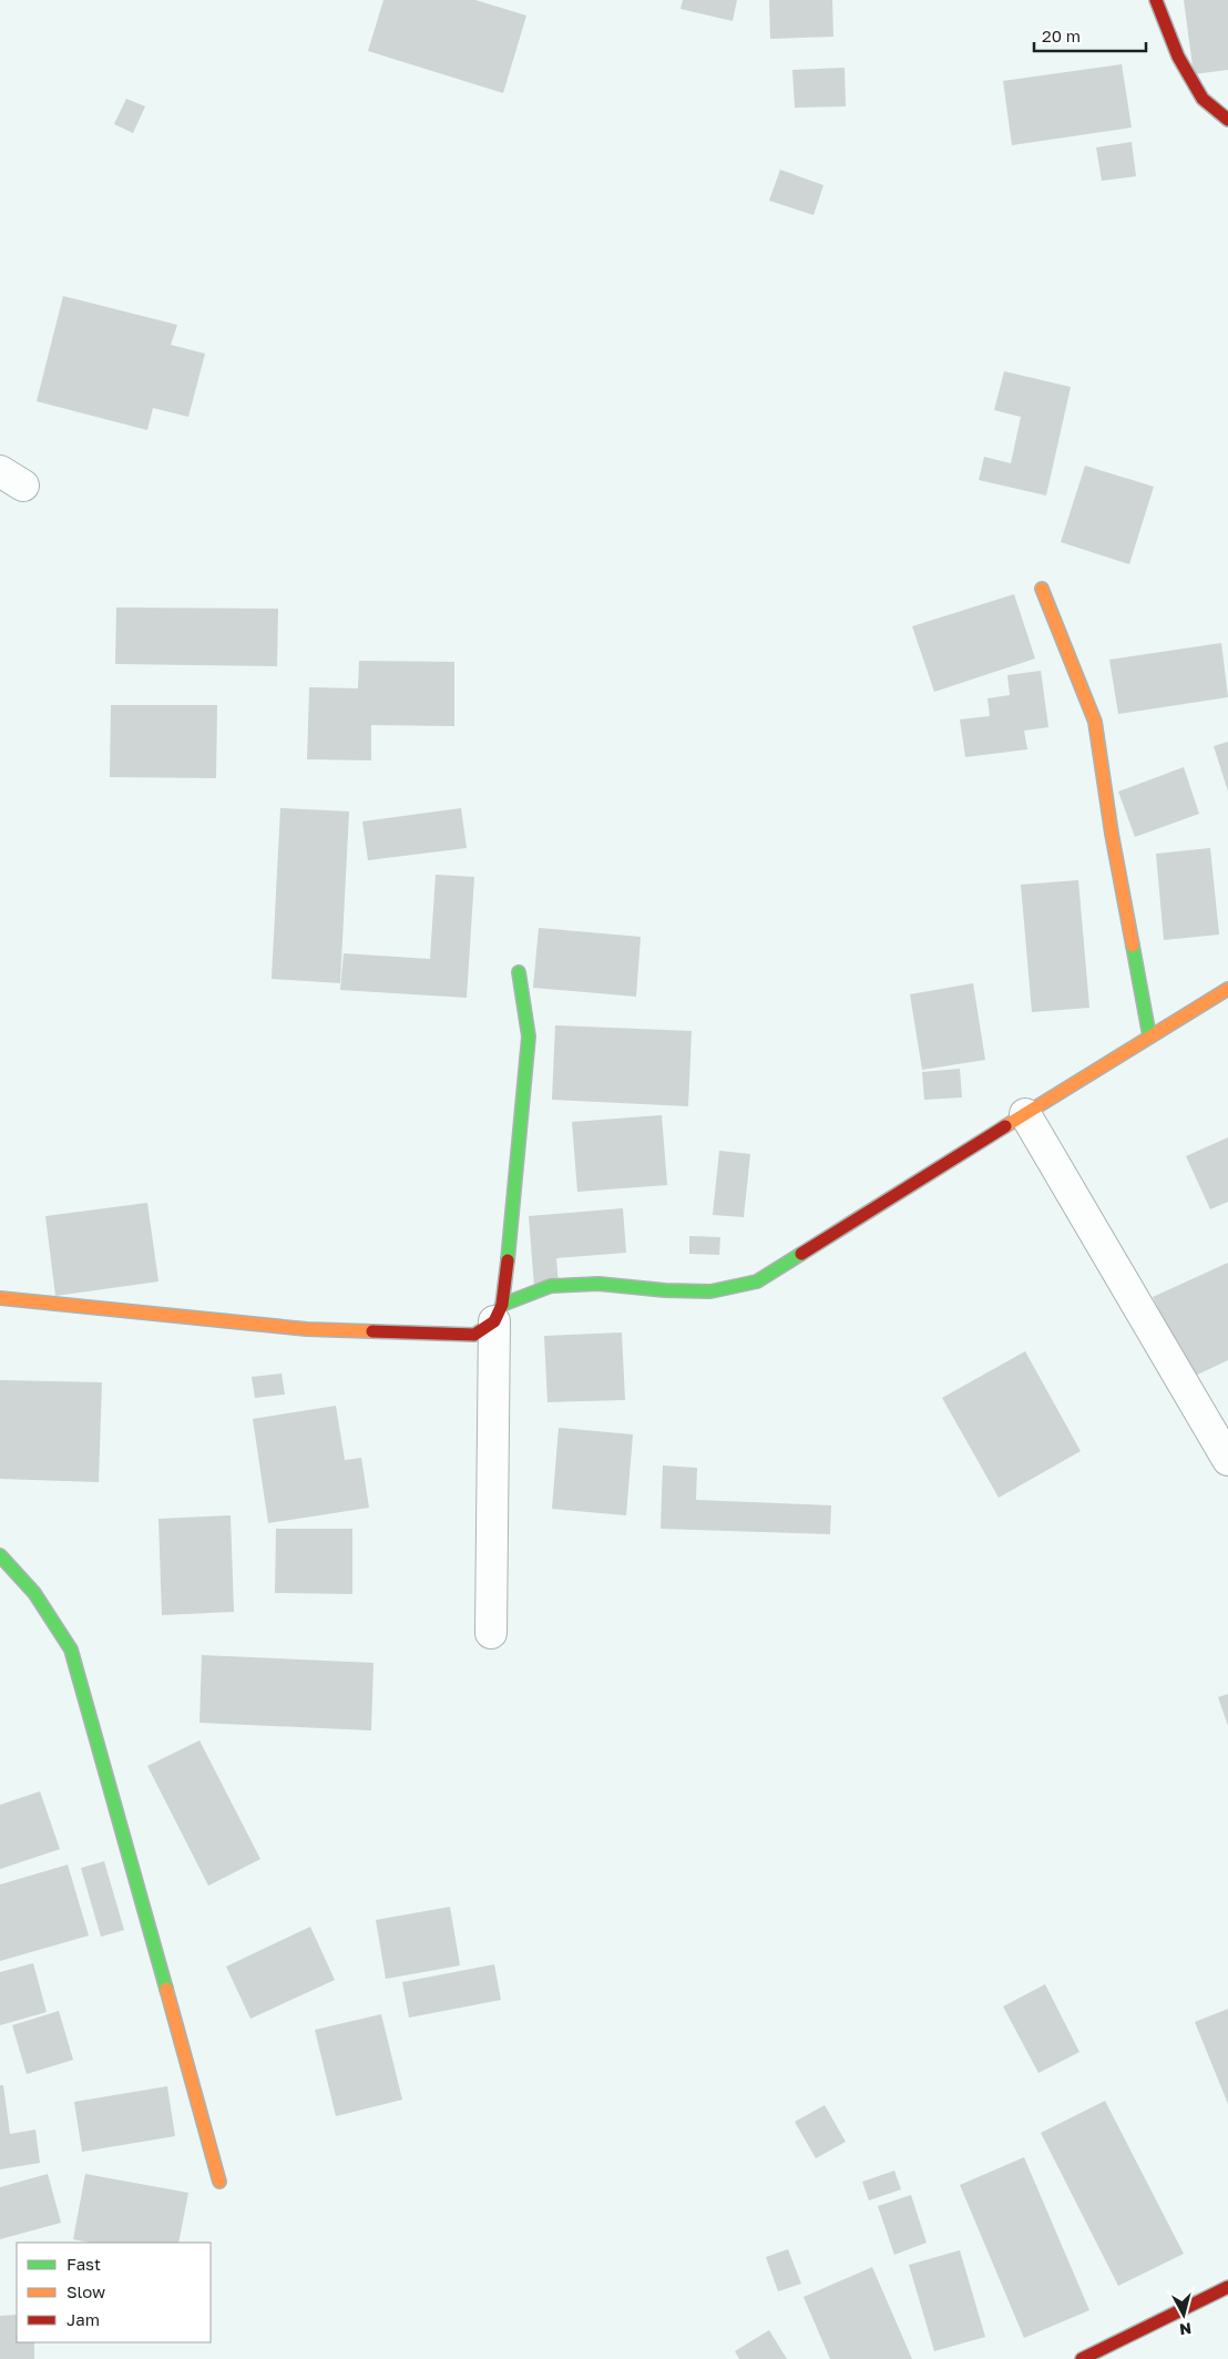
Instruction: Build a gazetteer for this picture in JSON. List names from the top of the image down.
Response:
{
  "legend": ["Fast", "Slow", "Jam"],
  "scale_bar": "20 m",
  "north": "bottom"
}
